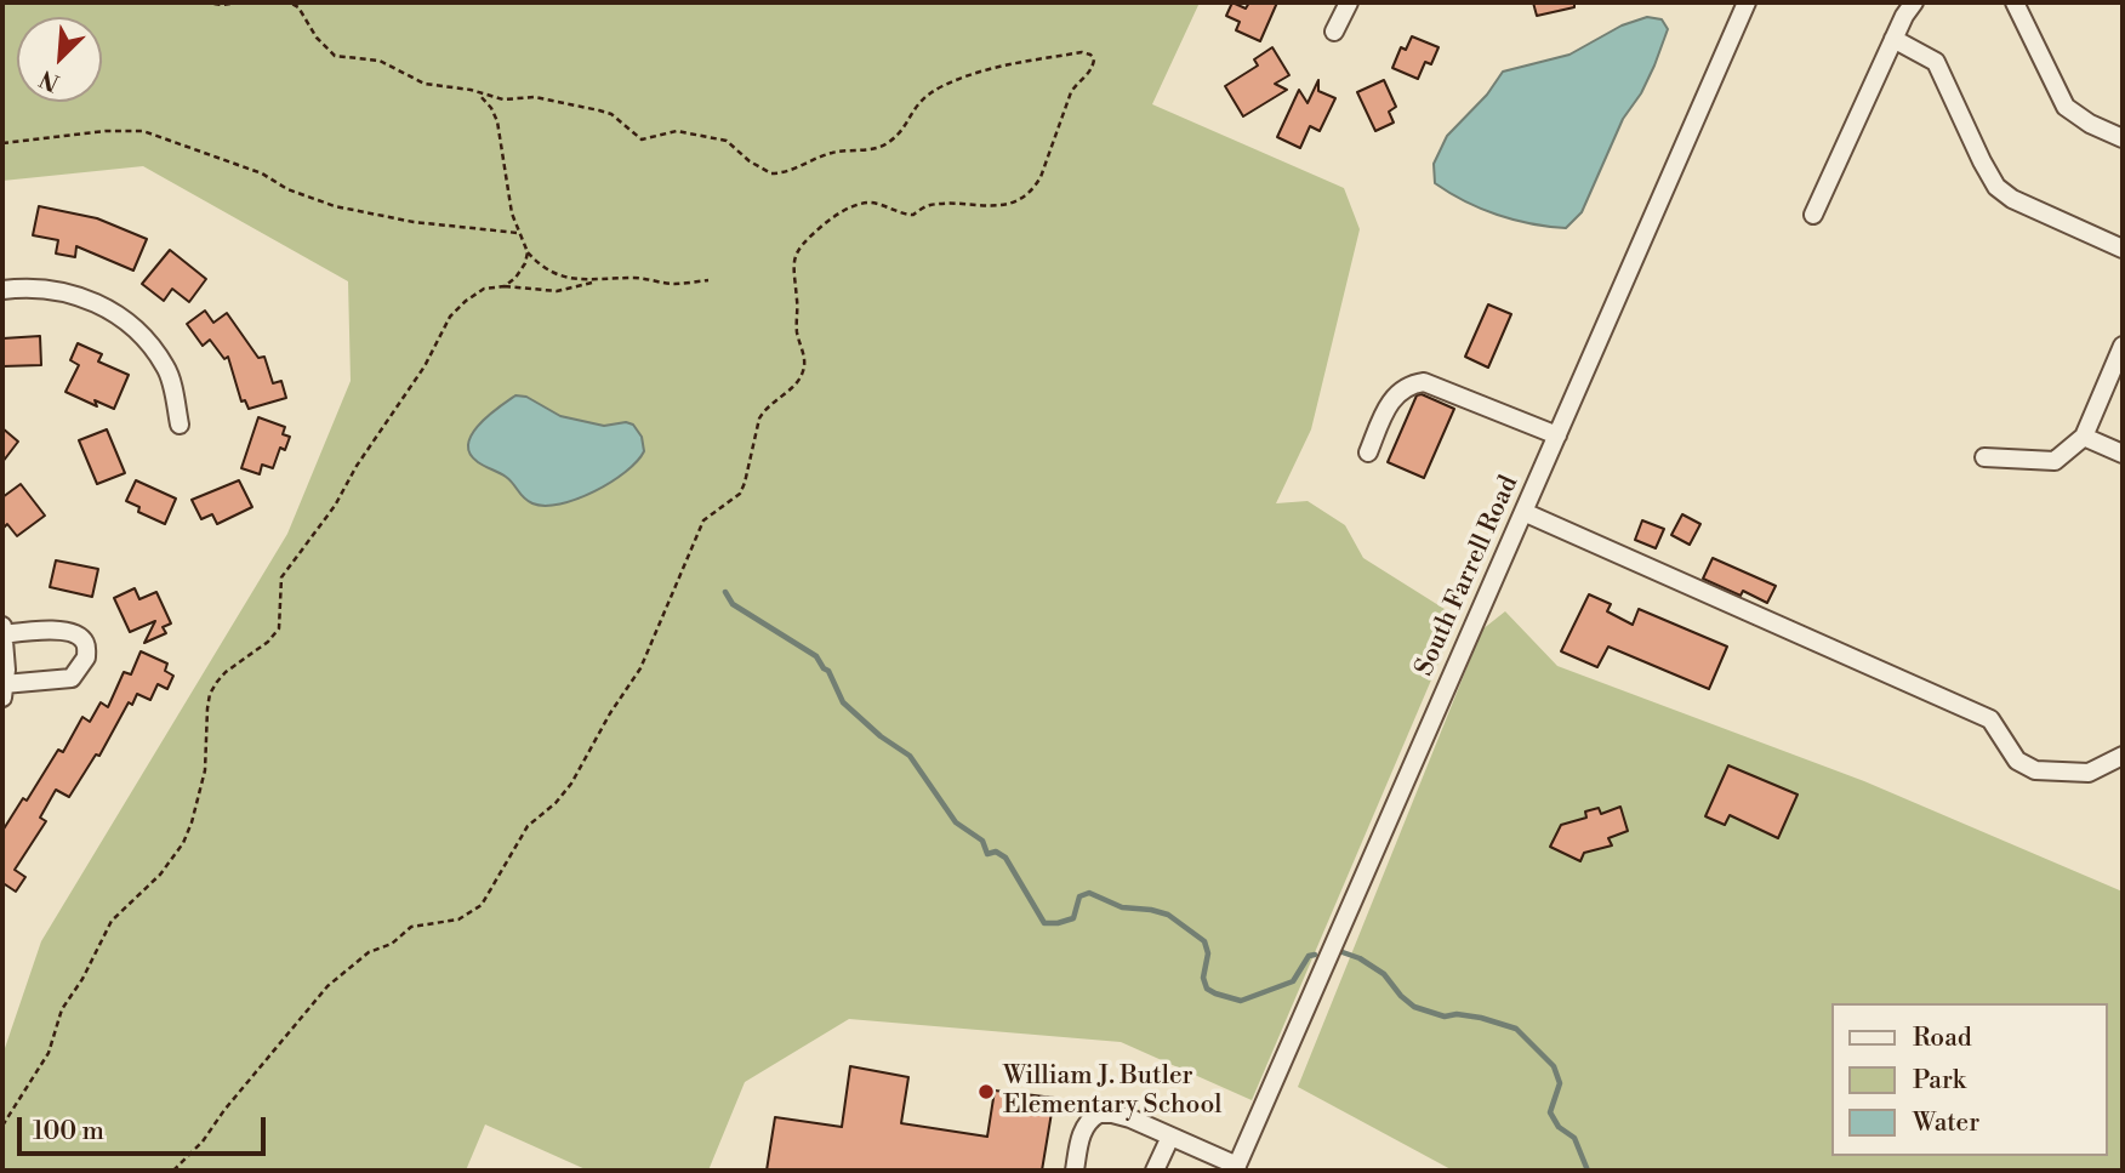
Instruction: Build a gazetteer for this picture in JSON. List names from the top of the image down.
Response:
{
  "streets": {
    "street": ["South Farrell Road"]
  },
  "places": ["William J. Butler Elementary School"],
  "legend": ["Road", "Park", "Water"],
  "scale_bar": "100 m",
  "north": "bottom left"
}
